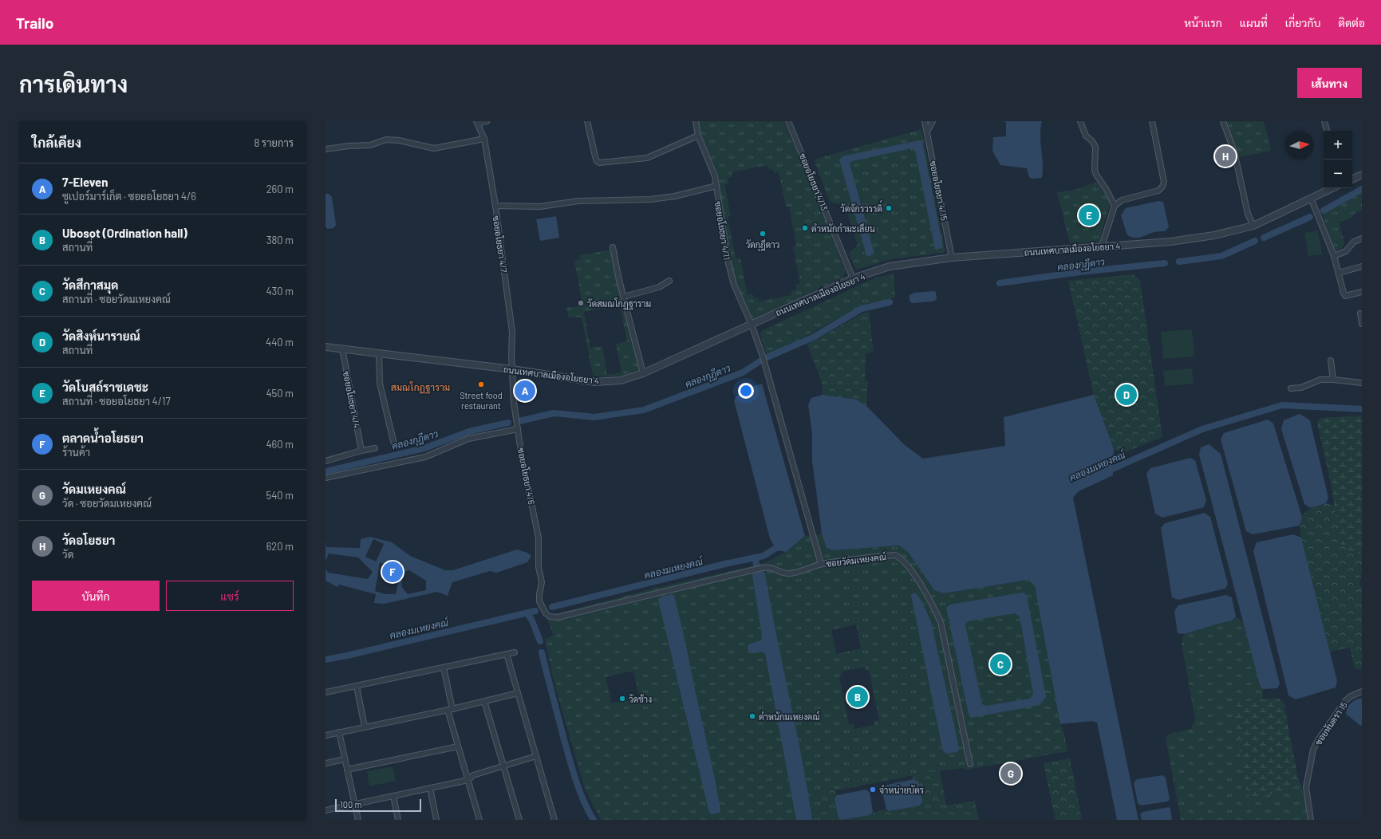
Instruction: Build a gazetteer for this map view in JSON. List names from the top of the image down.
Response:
{
  "streets": {
    "street": [
      "ซอยอโยธยา 4/13",
      "ซอยอโยธยา 4/15",
      "ซอยอโยธยา 4/11",
      "ซอยอโยธยา 4/7",
      "ถนนเทศบาลเมืองอโยธยา 4",
      "ซอยอโยธยา 4/4",
      "ซอยอโยธยา 4/6",
      "ซอยวัดมเหยงคณ์",
      "ซอยหันตรา 15"
    ]
  },
  "crossings": [
    ["ซอยอโยธยา 4/13", "ถนนเทศบาลเมืองอโยธยา 4"],
    ["ซอยอโยธยา 4/15", "ถนนเทศบาลเมืองอโยธยา 4"],
    ["ซอยอโยธยา 4/11", "ถนนเทศบาลเมืองอโยธยา 4"],
    ["ซอยอโยธยา 4/11", "ซอยวัดมเหยงคณ์"],
    ["ซอยอโยธยา 4/7", "ถนนเทศบาลเมืองอโยธยา 4"],
    ["ซอยอโยธยา 4/7", "ซอยอโยธยา 4/6"],
    ["ถนนเทศบาลเมืองอโยธยา 4", "ซอยอโยธยา 4/4"],
    ["ถนนเทศบาลเมืองอโยธยา 4", "ซอยอโยธยา 4/6"],
    ["ถนนเทศบาลเมืองอโยธยา 4", "ซอยวัดมเหยงคณ์"],
    ["ซอยอโยธยา 4/6", "ซอยวัดมเหยงคณ์"]
  ],
  "districts": ["สมณโกฏฐาราม"],
  "water": ["คลองกุฎีดาว", "คลองมเหยงคณ์"],
  "places": [
    "วัดจักรวรรดิ์",
    "ตำหนักกำมะเลียน",
    "วัดกุฎีดาว",
    "วัดสมณโกฏฐาราม",
    "Street food restaurant",
    "วัดช้าง",
    "ตำหนักมเหยงคณ์",
    "จำหน่ายบัตร"
  ],
  "scale_bar": "100 m",
  "north": "right",
  "page": {
    "header": "Trailo",
    "nav": [
      "หน้าแรก",
      "แผนที่",
      "เกี่ยวกับ",
      "ติดต่อ"
    ],
    "buttons": [
      "เส้นทาง",
      ["บันทึก", "แชร์"]
    ],
    "title": "การเดินทาง",
    "heading": ["ใกล้เคียง", "8 รายการ"],
    "map_buttons": ["+", "−"],
    "pins": [
      "H",
      "E",
      "A",
      "D",
      "F",
      "C",
      "B",
      "G"
    ],
    "list": [
      {
        "mark": "A",
        "name": "7-Eleven",
        "note": "ซูเปอร์มาร์เก็ต · ซอยอโยธยา 4/6",
        "value": "260 m"
      },
      {
        "mark": "B",
        "name": "Ubosot (Ordination hall)",
        "note": "สถานที่",
        "value": "380 m"
      },
      {
        "mark": "C",
        "name": "วัดสีกาสมุด",
        "note": "สถานที่ · ซอยวัดมเหยงคณ์",
        "value": "430 m"
      },
      {
        "mark": "D",
        "name": "วัดสิงห์นารายณ์",
        "note": "สถานที่",
        "value": "440 m"
      },
      {
        "mark": "E",
        "name": "วัดโบสถ์ราชเดชะ",
        "note": "สถานที่ · ซอยอโยธยา 4/17",
        "value": "450 m"
      },
      {
        "mark": "F",
        "name": "ตลาดน้ำอโยธยา",
        "note": "ร้านค้า",
        "value": "460 m"
      },
      {
        "mark": "G",
        "name": "วัดมเหยงคณ์",
        "note": "วัด · ซอยวัดมเหยงคณ์",
        "value": "540 m"
      },
      {
        "mark": "H",
        "name": "วัดอโยธยา",
        "note": "วัด",
        "value": "620 m"
      }
    ],
    "scale": "100 m"
  }
}
